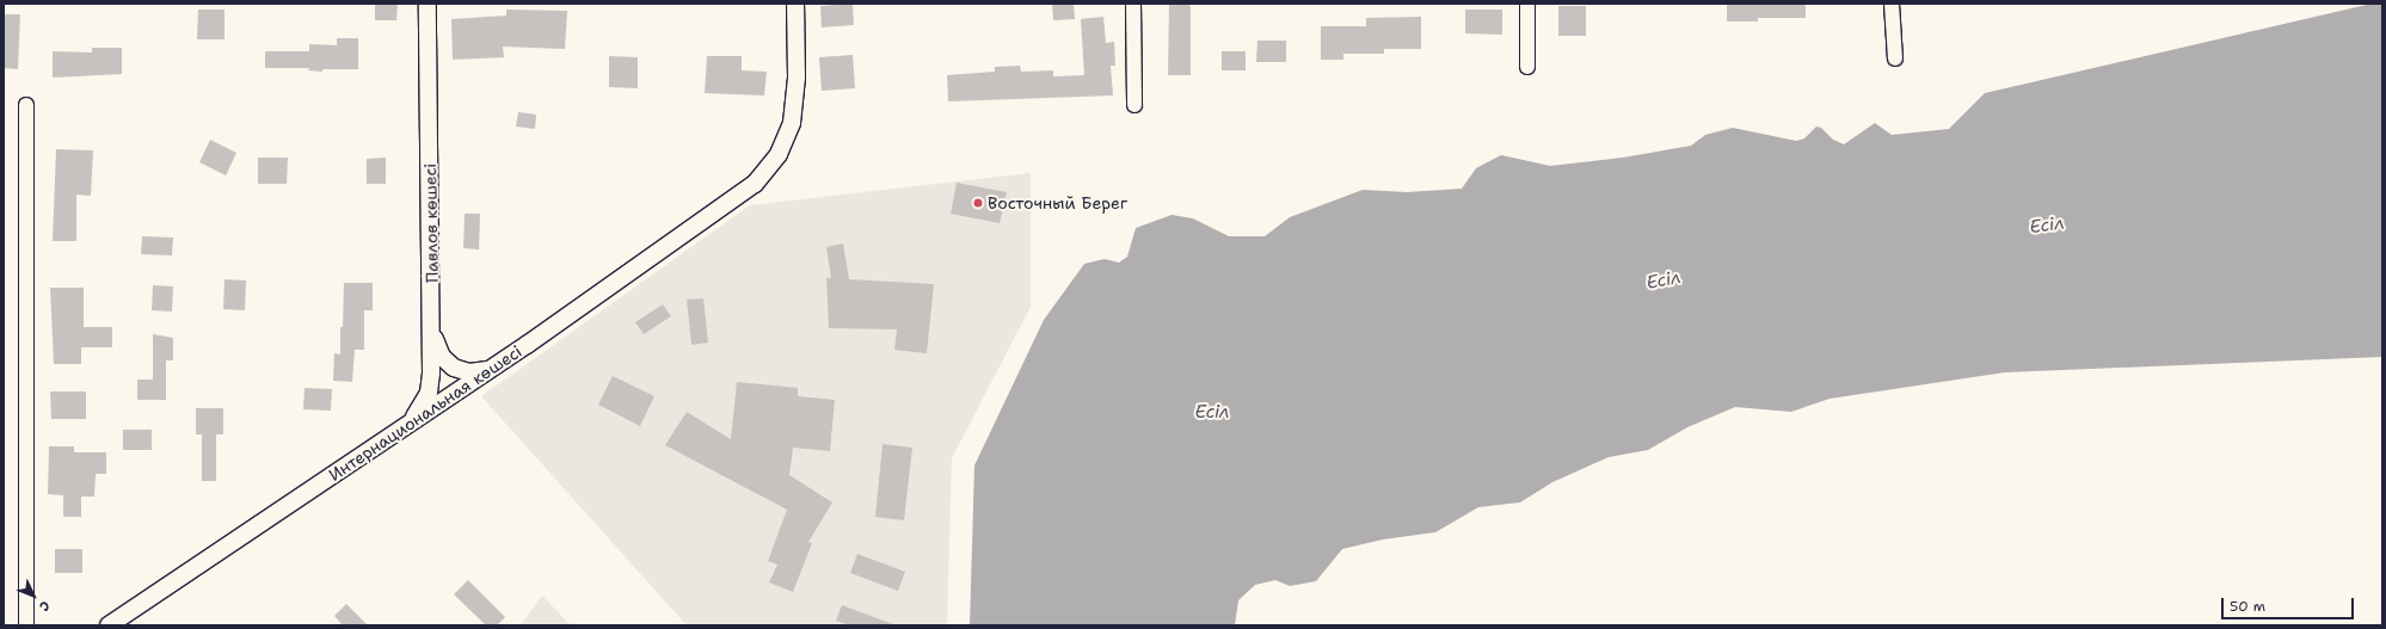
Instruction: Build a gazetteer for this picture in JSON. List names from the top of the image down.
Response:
{
  "streets": {
    "street": ["Павлов көшесі", "Интернациональная көшесі"]
  },
  "crossings": [
    ["Павлов көшесі", "Интернациональная көшесі"]
  ],
  "water": ["Есіл"],
  "places": ["Восточный Берег"],
  "scale_bar": "50 m",
  "north": "bottom right"
}
